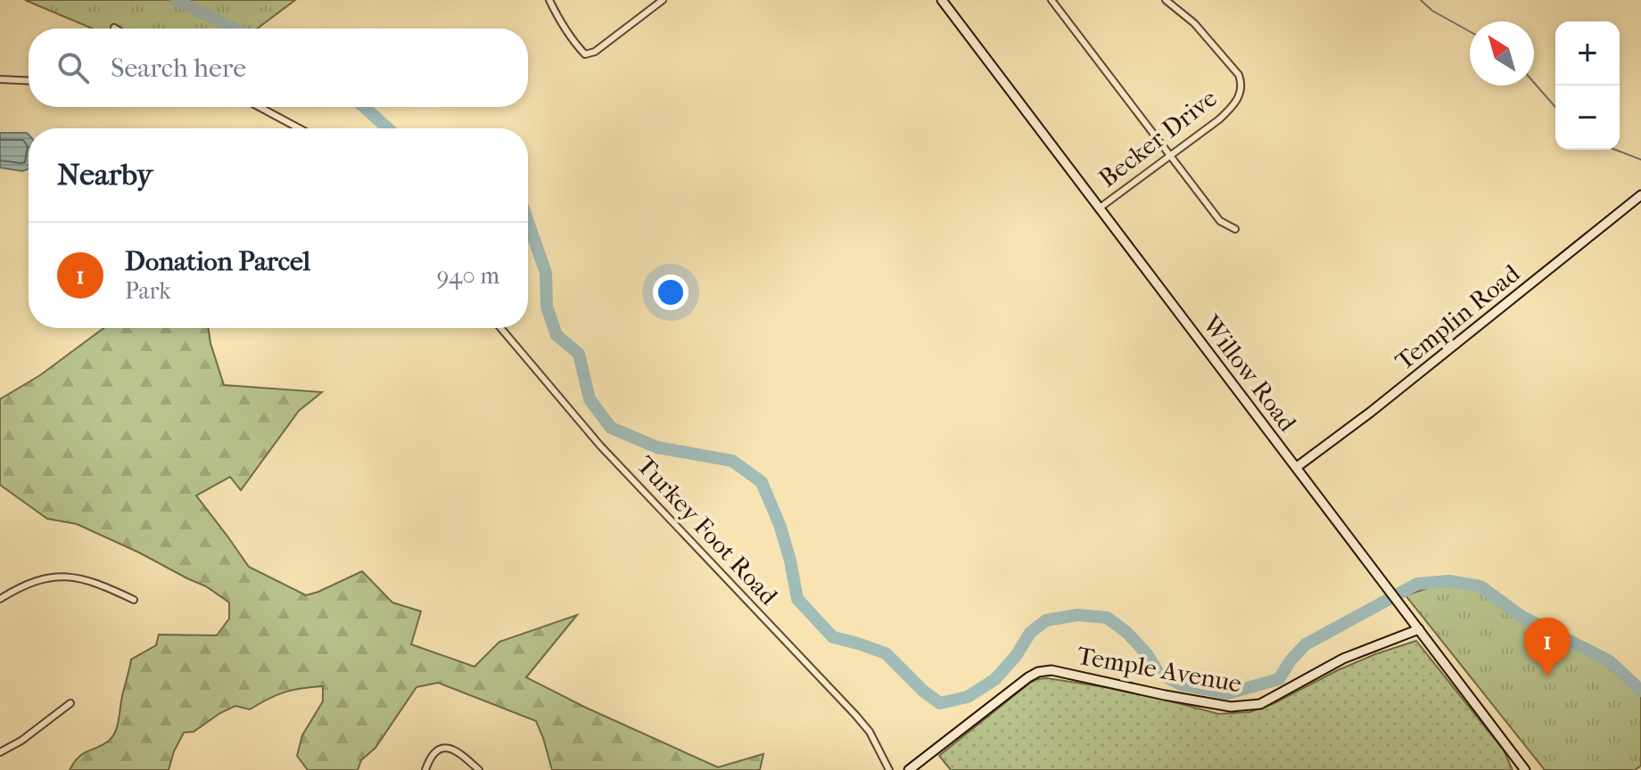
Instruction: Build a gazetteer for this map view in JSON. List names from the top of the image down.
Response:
{
  "streets": {
    "street": [
      "Becker Drive",
      "Templin Road",
      "Willow Road",
      "Turkey Foot Road",
      "Temple Avenue"
    ]
  },
  "crossings": [
    ["Becker Drive", "Willow Road"],
    ["Templin Road", "Willow Road"],
    ["Willow Road", "Temple Avenue"]
  ],
  "north": "top left",
  "page": {
    "map_buttons": ["+", "−"],
    "search": "Search here",
    "heading": "Nearby",
    "list": [
      {
        "mark": "1",
        "name": "Donation Parcel",
        "note": "Park",
        "value": "940 m"
      }
    ],
    "pins": "1"
  }
}
